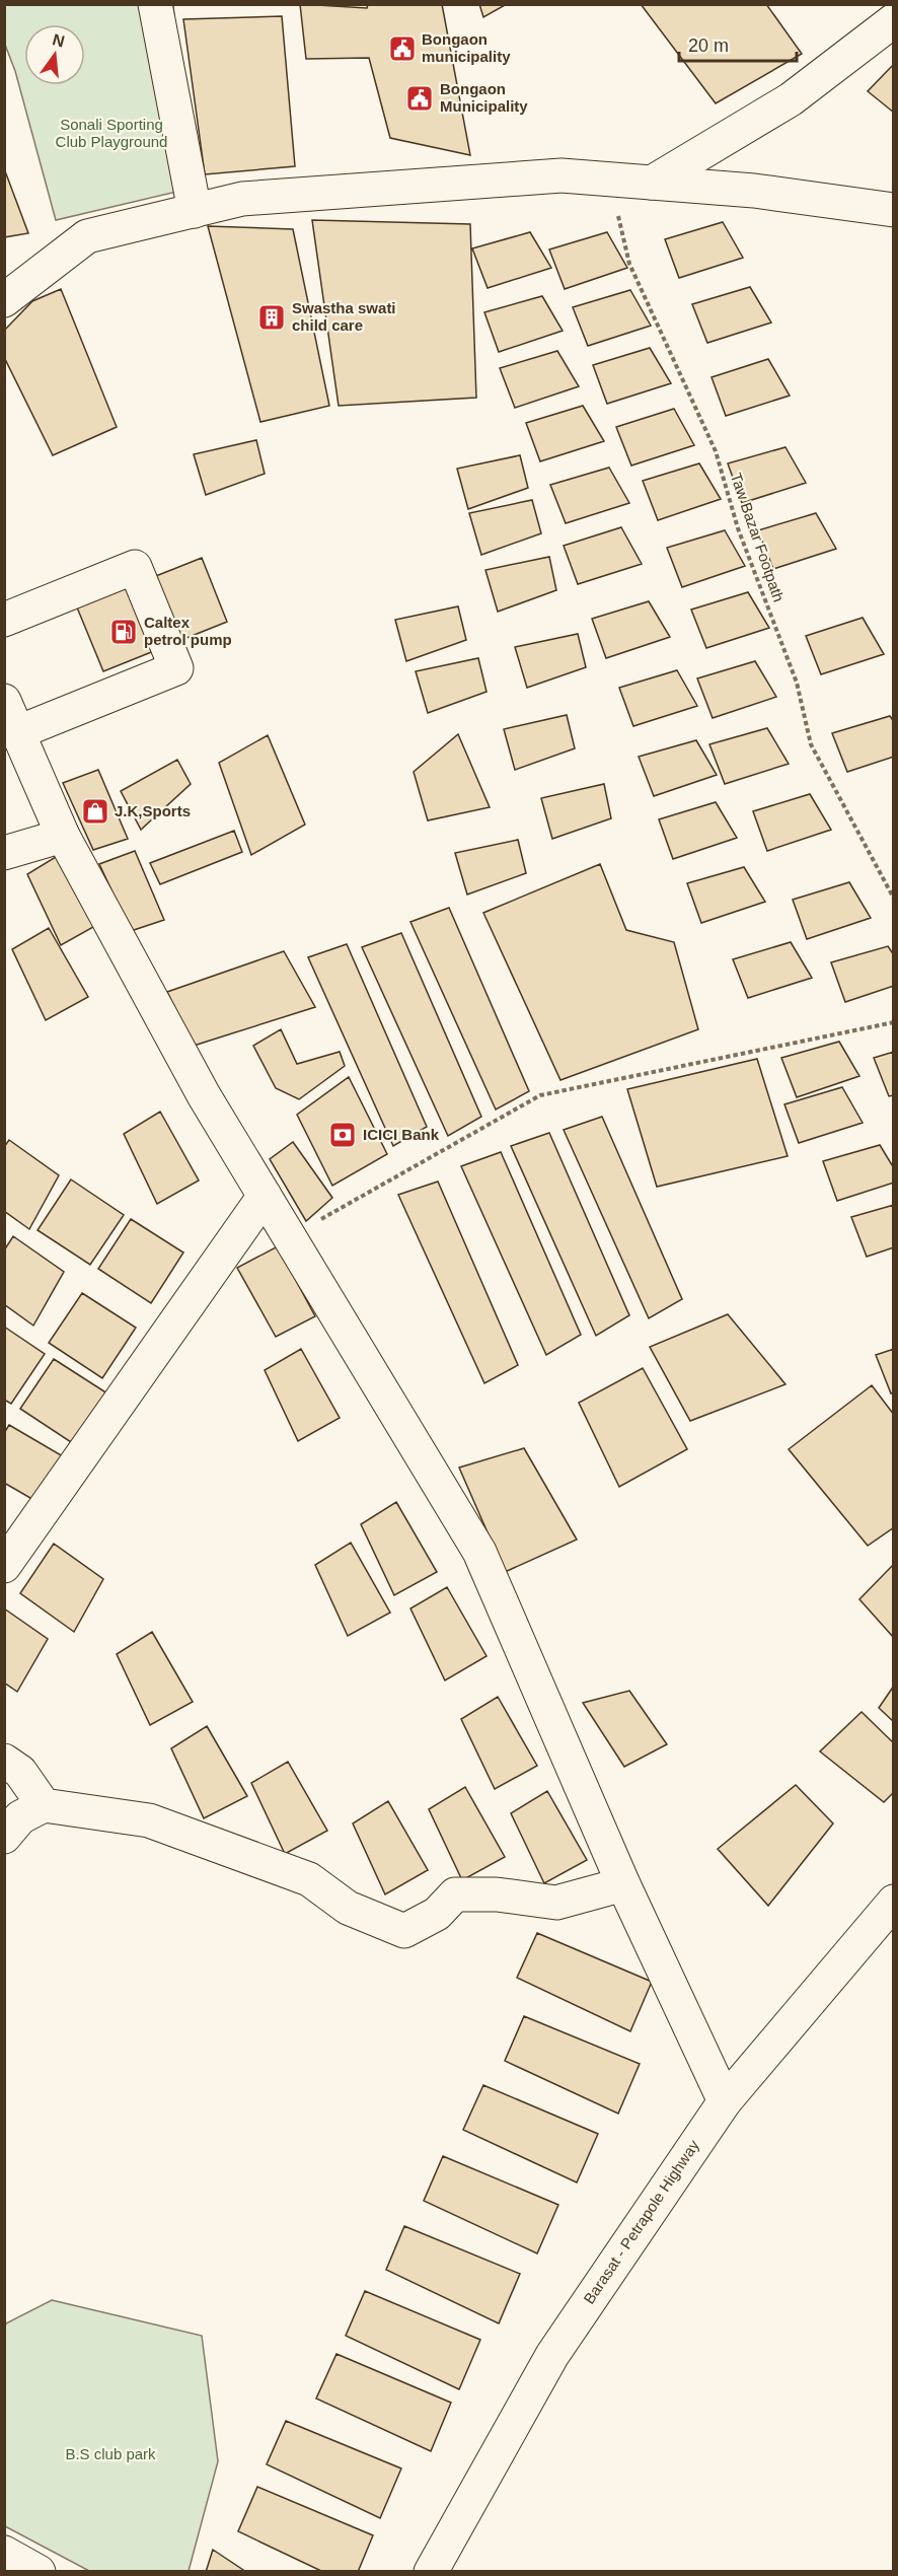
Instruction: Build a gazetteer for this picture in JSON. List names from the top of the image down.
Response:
{
  "streets": {
    "main road": ["Barasat - Petrapole Highway"],
    "path": ["Taw Bazar Footpath"]
  },
  "parks": ["Sonali Sporting Club Playground", "B.S club park"],
  "places": {
    "public building": ["Bongaon municipality", "Bongaon Municipality"],
    "building": ["Swastha swati child care"],
    "fuel station": ["Caltex petrol pump"],
    "shop": ["J.K,Sports"],
    "bank": ["ICICI Bank"]
  },
  "scale_bar": "20 m",
  "north": "top"
}
